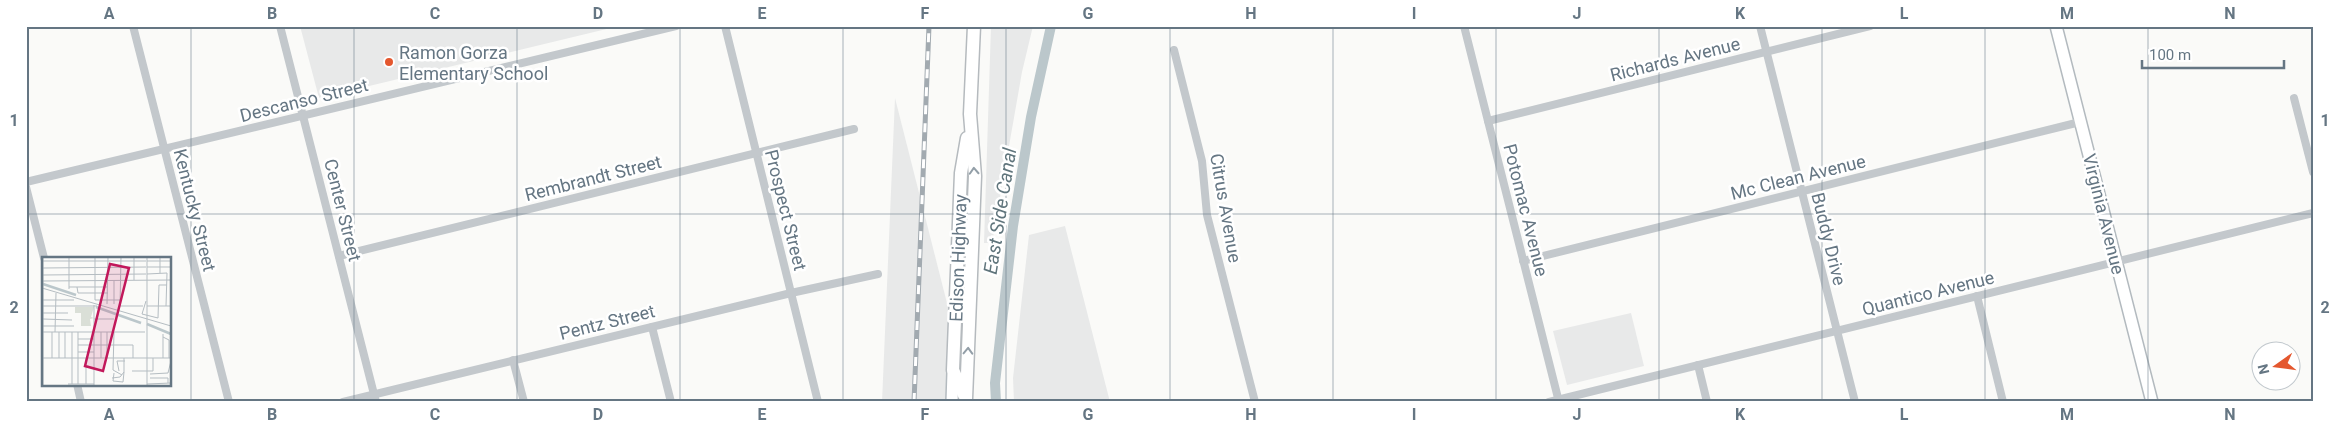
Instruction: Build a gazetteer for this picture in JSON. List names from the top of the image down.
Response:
{
  "streets": {
    "main road": ["Edison Highway"],
    "street": [
      "Richards Avenue",
      "Descanso Street",
      "Mc Clean Avenue",
      "Rembrandt Street",
      "Citrus Avenue",
      "Kentucky Street",
      "Center Street",
      "Prospect Street",
      "Potomac Avenue",
      "Virginia Avenue",
      "Buddy Drive",
      "Quantico Avenue",
      "Pentz Street"
    ]
  },
  "crossings": [
    ["Richards Avenue", "Potomac Avenue"],
    ["Richards Avenue", "Buddy Drive"],
    ["Descanso Street", "Kentucky Street"],
    ["Descanso Street", "Center Street"],
    ["Mc Clean Avenue", "Potomac Avenue"],
    ["Mc Clean Avenue", "Virginia Avenue"],
    ["Mc Clean Avenue", "Buddy Drive"],
    ["Rembrandt Street", "Center Street"],
    ["Rembrandt Street", "Prospect Street"],
    ["Center Street", "Pentz Street"],
    ["Prospect Street", "Pentz Street"],
    ["Potomac Avenue", "Quantico Avenue"],
    ["Virginia Avenue", "Quantico Avenue"],
    ["Buddy Drive", "Quantico Avenue"]
  ],
  "water": ["East Side Canal"],
  "places": ["Ramon Gorza Elementary School"],
  "scale_bar": "100 m",
  "north": "left",
  "grid": {
    "columns": [
      "A",
      "B",
      "C",
      "D",
      "E",
      "F",
      "G",
      "H",
      "I",
      "J",
      "K",
      "L",
      "M",
      "N"
    ],
    "rows": ["1", "2"]
  }
}
